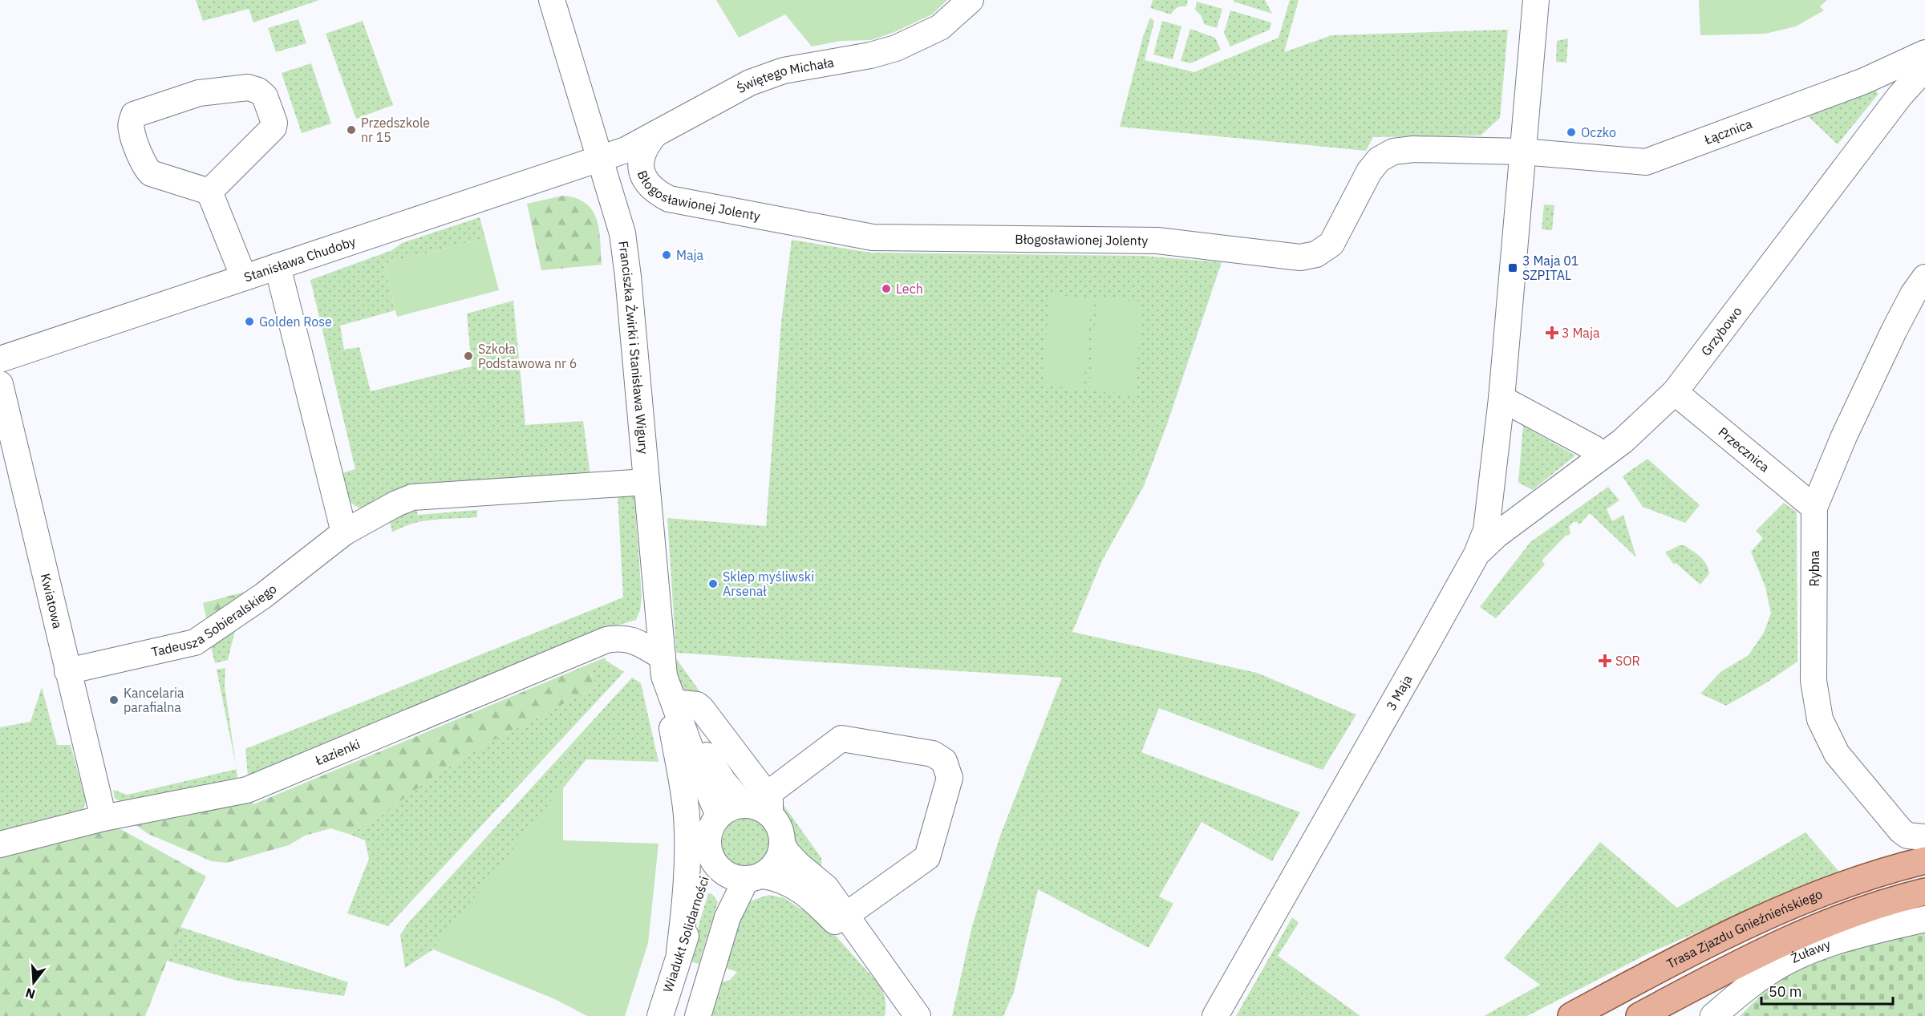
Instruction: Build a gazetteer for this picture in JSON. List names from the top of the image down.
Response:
{
  "streets": {
    "main road": ["Trasa Zjazdu Gnieźnieńskiego"],
    "street": [
      "Świętego Michała",
      "Łącznica",
      "Błogosławionej Jolenty",
      "Stanisława Chudoby",
      "Grzybowo",
      "Franciszka Żwirki i Stanisława Wigury",
      "Przecznica",
      "Rybna",
      "Kwiatowa",
      "Tadeusza Sobieralskiego",
      "3 Maja",
      "Łazienki",
      "Wiadukt Solidarności",
      "Żuławy"
    ]
  },
  "crossings": [
    ["Świętego Michała", "Błogosławionej Jolenty"],
    ["Świętego Michała", "Stanisława Chudoby"],
    ["Świętego Michała", "Franciszka Żwirki i Stanisława Wigury"],
    ["Łącznica", "Błogosławionej Jolenty"],
    ["Łącznica", "3 Maja"],
    ["Błogosławionej Jolenty", "3 Maja"],
    ["Stanisława Chudoby", "Franciszka Żwirki i Stanisława Wigury"],
    ["Grzybowo", "Przecznica"],
    ["Grzybowo", "3 Maja"],
    ["Franciszka Żwirki i Stanisława Wigury", "Tadeusza Sobieralskiego"],
    ["Franciszka Żwirki i Stanisława Wigury", "Łazienki"],
    ["Franciszka Żwirki i Stanisława Wigury", "Wiadukt Solidarności"],
    ["Przecznica", "Rybna"],
    ["Kwiatowa", "Tadeusza Sobieralskiego"],
    ["Kwiatowa", "Łazienki"]
  ],
  "places": {
    "other": [
      "Przedszkole nr 15",
      "Oczko",
      "Maja",
      "Lech",
      "Golden Rose",
      "Szkoła Podstawowa nr 6",
      "Sklep myśliwski Arsenał",
      "Kancelaria parafialna"
    ],
    "transit": ["3 Maja 01 SZPITAL"],
    "health": ["3 Maja", "SOR"]
  },
  "scale_bar": "50 m",
  "north": "bottom"
}
